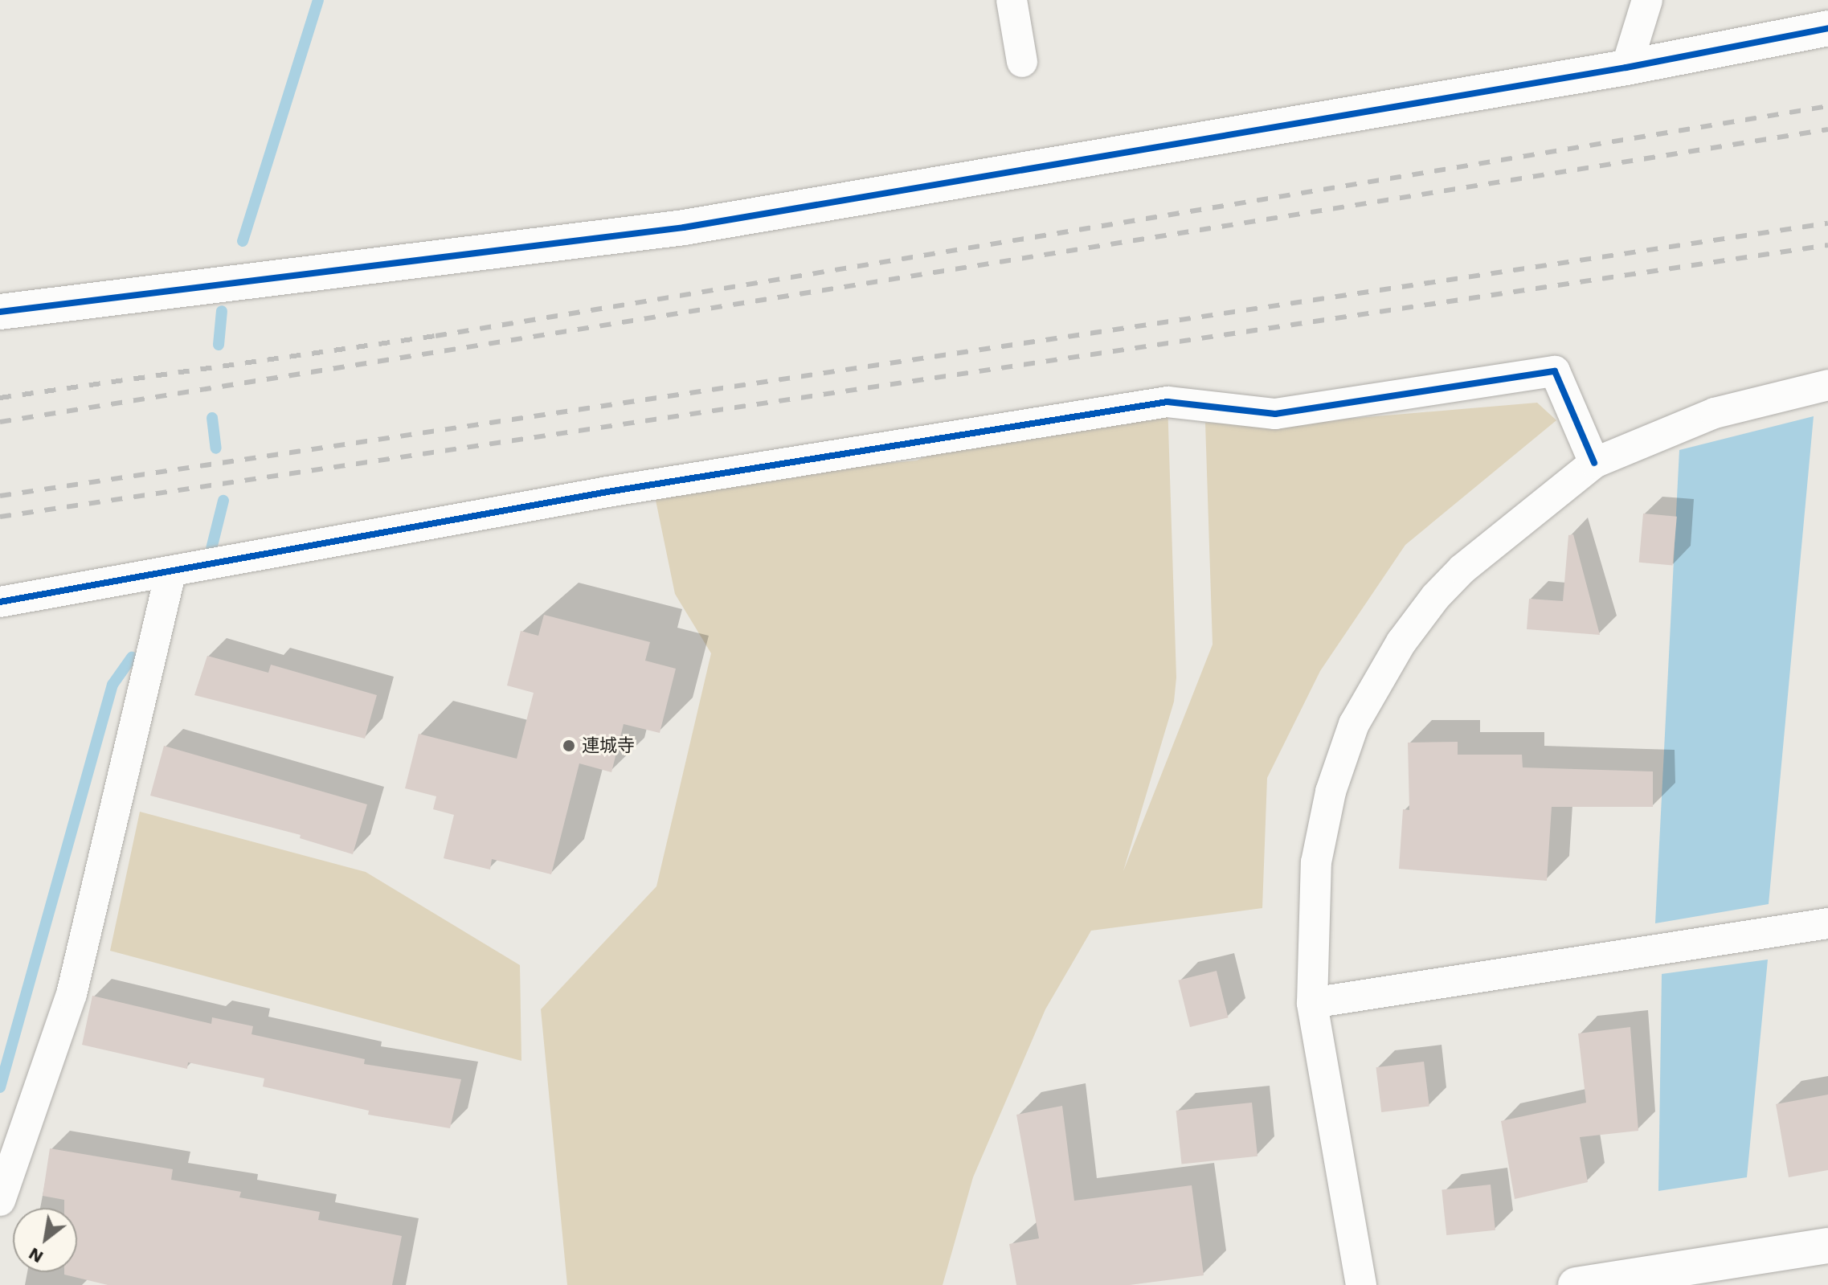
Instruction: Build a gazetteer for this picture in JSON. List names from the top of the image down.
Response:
{
  "places": ["連城寺"],
  "north": "bottom left"
}
